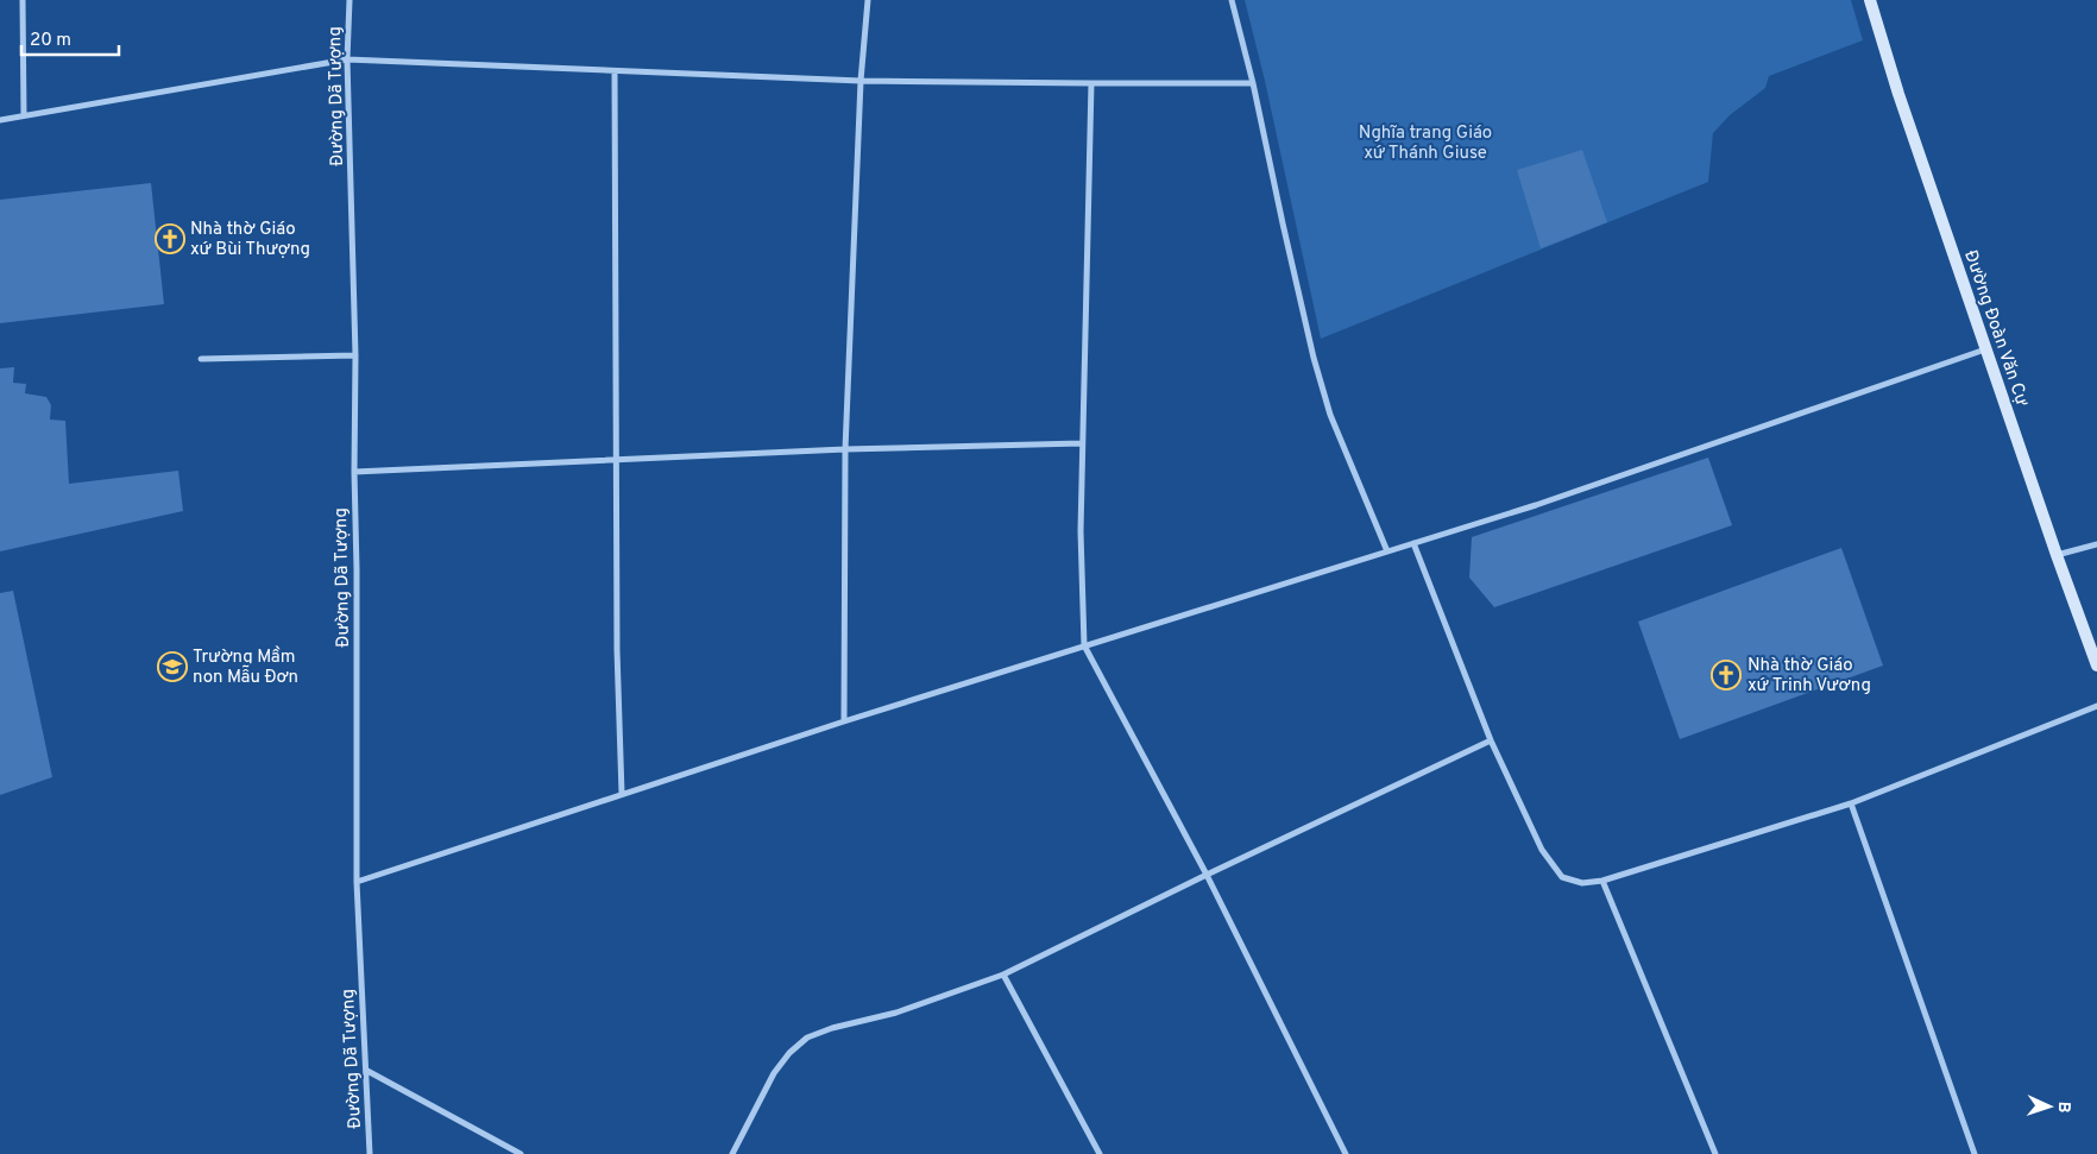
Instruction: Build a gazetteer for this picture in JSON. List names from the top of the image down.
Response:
{
  "streets": {
    "street": ["Đường Dã Tượng", "Đường Đoàn Văn Cự"]
  },
  "parks": ["Nghĩa trang Giáo xứ Thánh Giuse"],
  "places": {
    "church": ["Nhà thờ Giáo xứ Bùi Thượng", "Nhà thờ Giáo xứ Trinh Vương"],
    "school or university": ["Trường Mầm non Mẫu Đơn"]
  },
  "scale_bar": "20 m",
  "north": "right"
}
